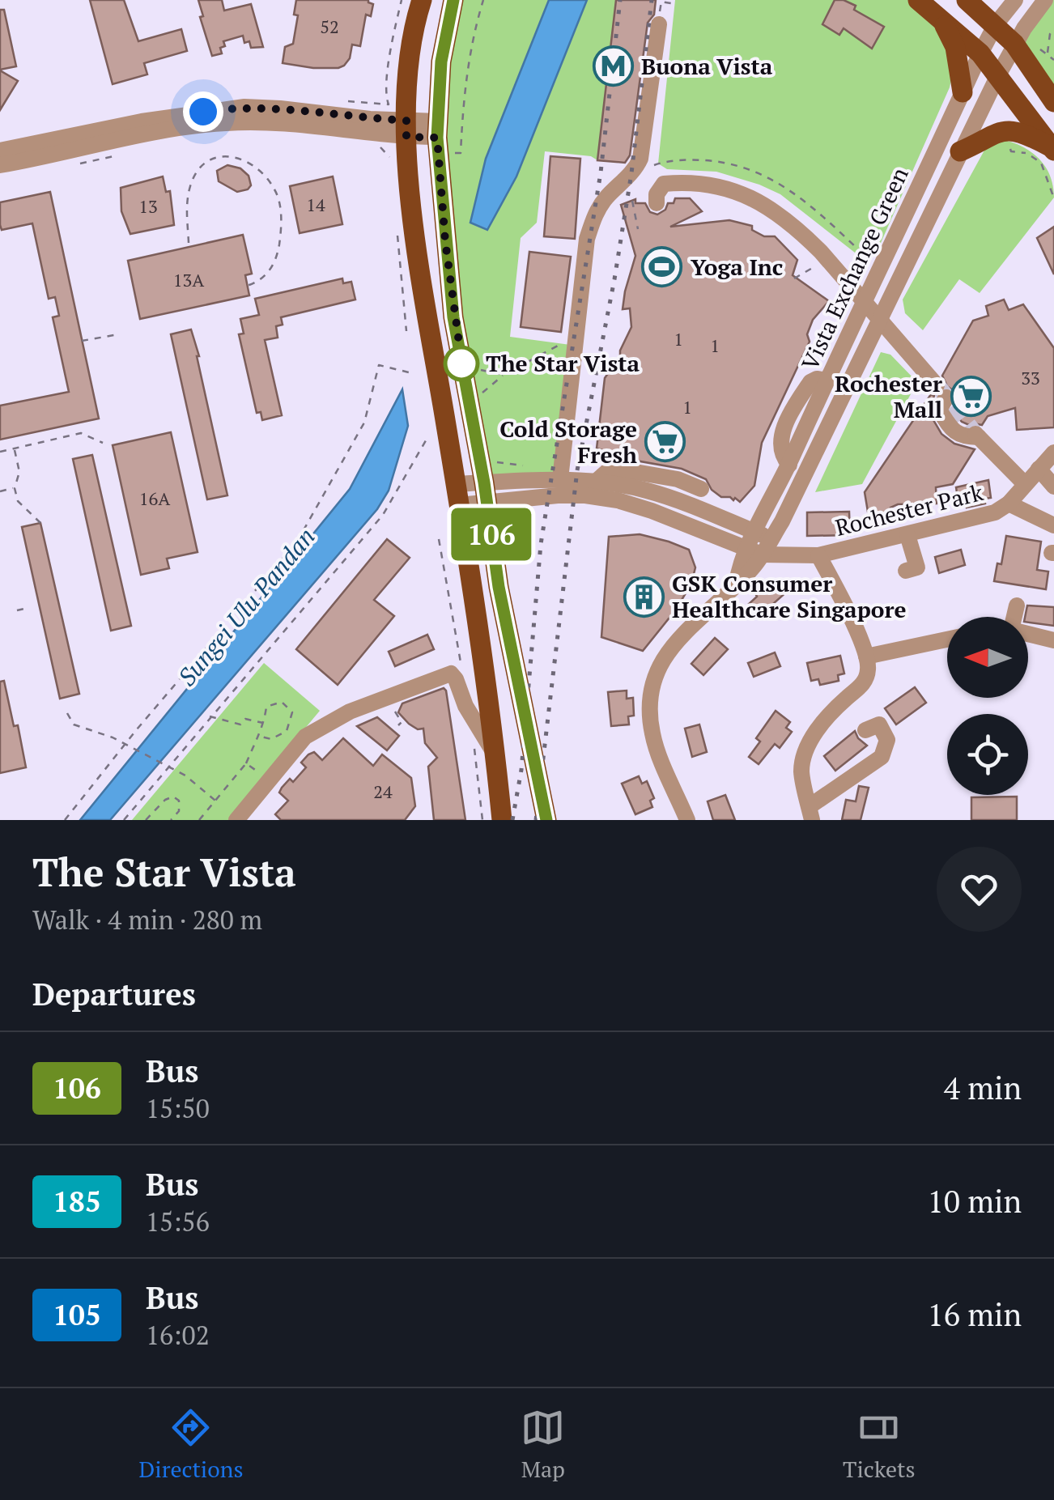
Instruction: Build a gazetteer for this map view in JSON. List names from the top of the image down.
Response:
{
  "streets": {
    "street": ["Vista Exchange Green", "Rochester Park"]
  },
  "crossings": [
    ["Vista Exchange Green", "Rochester Park"]
  ],
  "water": ["Sungei Ulu Pandan"],
  "places": {
    "metro station": ["Buona Vista"],
    "sports": ["Yoga Inc"],
    "other": ["The Star Vista"],
    "supermarket": ["Rochester Mall", "Cold Storage Fresh"],
    "building": ["GSK Consumer Healthcare Singapore"]
  },
  "lines": ["bus line 106"],
  "house_numbers": [
    "52",
    "14",
    "13",
    "13A",
    "1",
    "1",
    "33",
    "1",
    "16A",
    "24"
  ],
  "north": "left",
  "page": {
    "on_map": "106",
    "heading": [
      ["The Star Vista", "Walk · 4 min · 280 m"],
      "Departures"
    ],
    "list": [
      {
        "mark": "106",
        "name": "Bus",
        "note": "15:50",
        "value": "4 min"
      },
      {
        "mark": "185",
        "name": "Bus",
        "note": "15:56",
        "value": "10 min"
      },
      {
        "mark": "105",
        "name": "Bus",
        "note": "16:02",
        "value": "16 min"
      }
    ],
    "tabs": ["Directions", "Map", "Tickets"]
  }
}
